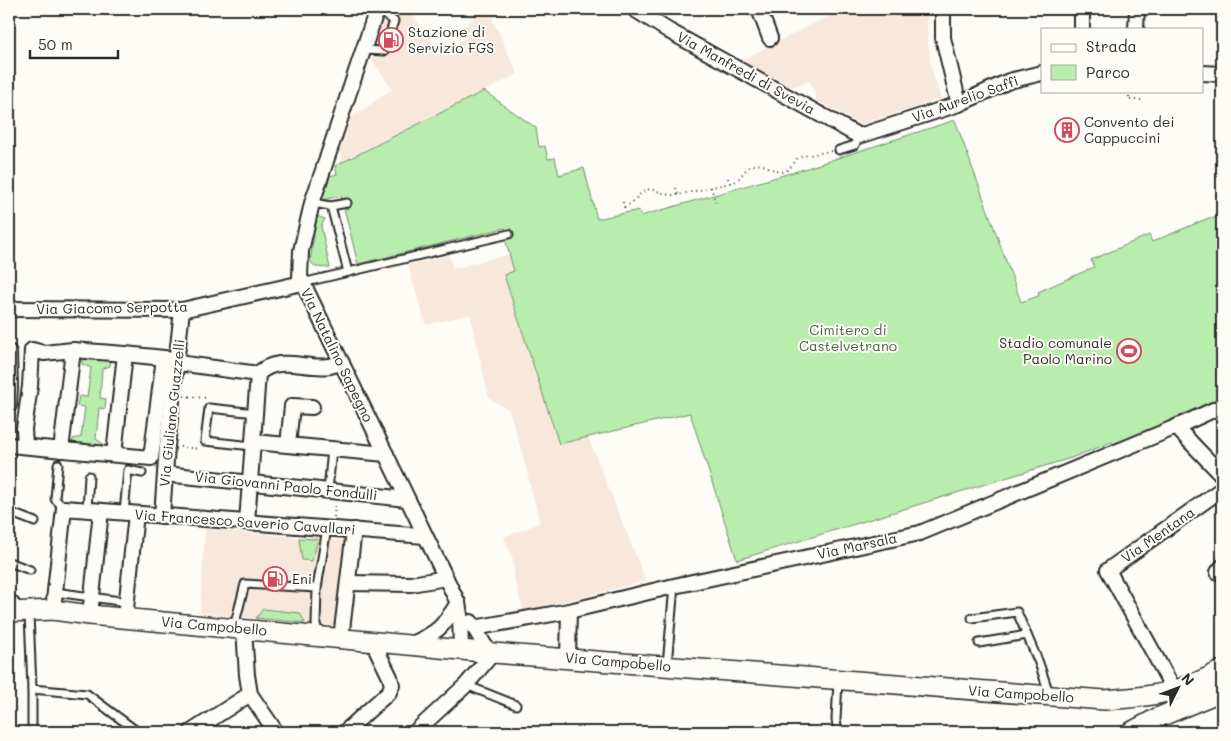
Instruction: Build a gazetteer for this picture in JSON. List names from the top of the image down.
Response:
{
  "streets": {
    "main road": ["Via Campobello"],
    "street": [
      "Via Manfredi di Svevia",
      "Via Aurelio Saffi",
      "Via Giacomo Serpotta",
      "Via Natalino Sapegno",
      "Via Giuliano Guazzelli",
      "Via Giovanni Paolo Fondulli",
      "Via Francesco Saverio Cavallari",
      "Via Mentana",
      "Via Marsala"
    ]
  },
  "crossings": [
    ["Via Manfredi di Svevia", "Via Aurelio Saffi"],
    ["Via Giacomo Serpotta", "Via Natalino Sapegno"],
    ["Via Giacomo Serpotta", "Via Giuliano Guazzelli"],
    ["Via Natalino Sapegno", "Via Giovanni Paolo Fondulli"],
    ["Via Natalino Sapegno", "Via Francesco Saverio Cavallari"],
    ["Via Natalino Sapegno", "Via Marsala"],
    ["Via Natalino Sapegno", "Via Campobello"],
    ["Via Giuliano Guazzelli", "Via Giovanni Paolo Fondulli"],
    ["Via Giuliano Guazzelli", "Via Francesco Saverio Cavallari"],
    ["Via Mentana", "Via Campobello"]
  ],
  "parks": ["Cimitero di Castelvetrano"],
  "places": {
    "fuel station": ["Stazione di Servizio FGS", "Eni"],
    "building": ["Convento dei Cappuccini"],
    "sports": ["Stadio comunale Paolo Marino"]
  },
  "legend": ["Strada", "Parco"],
  "scale_bar": "50 m",
  "north": "top right"
}
